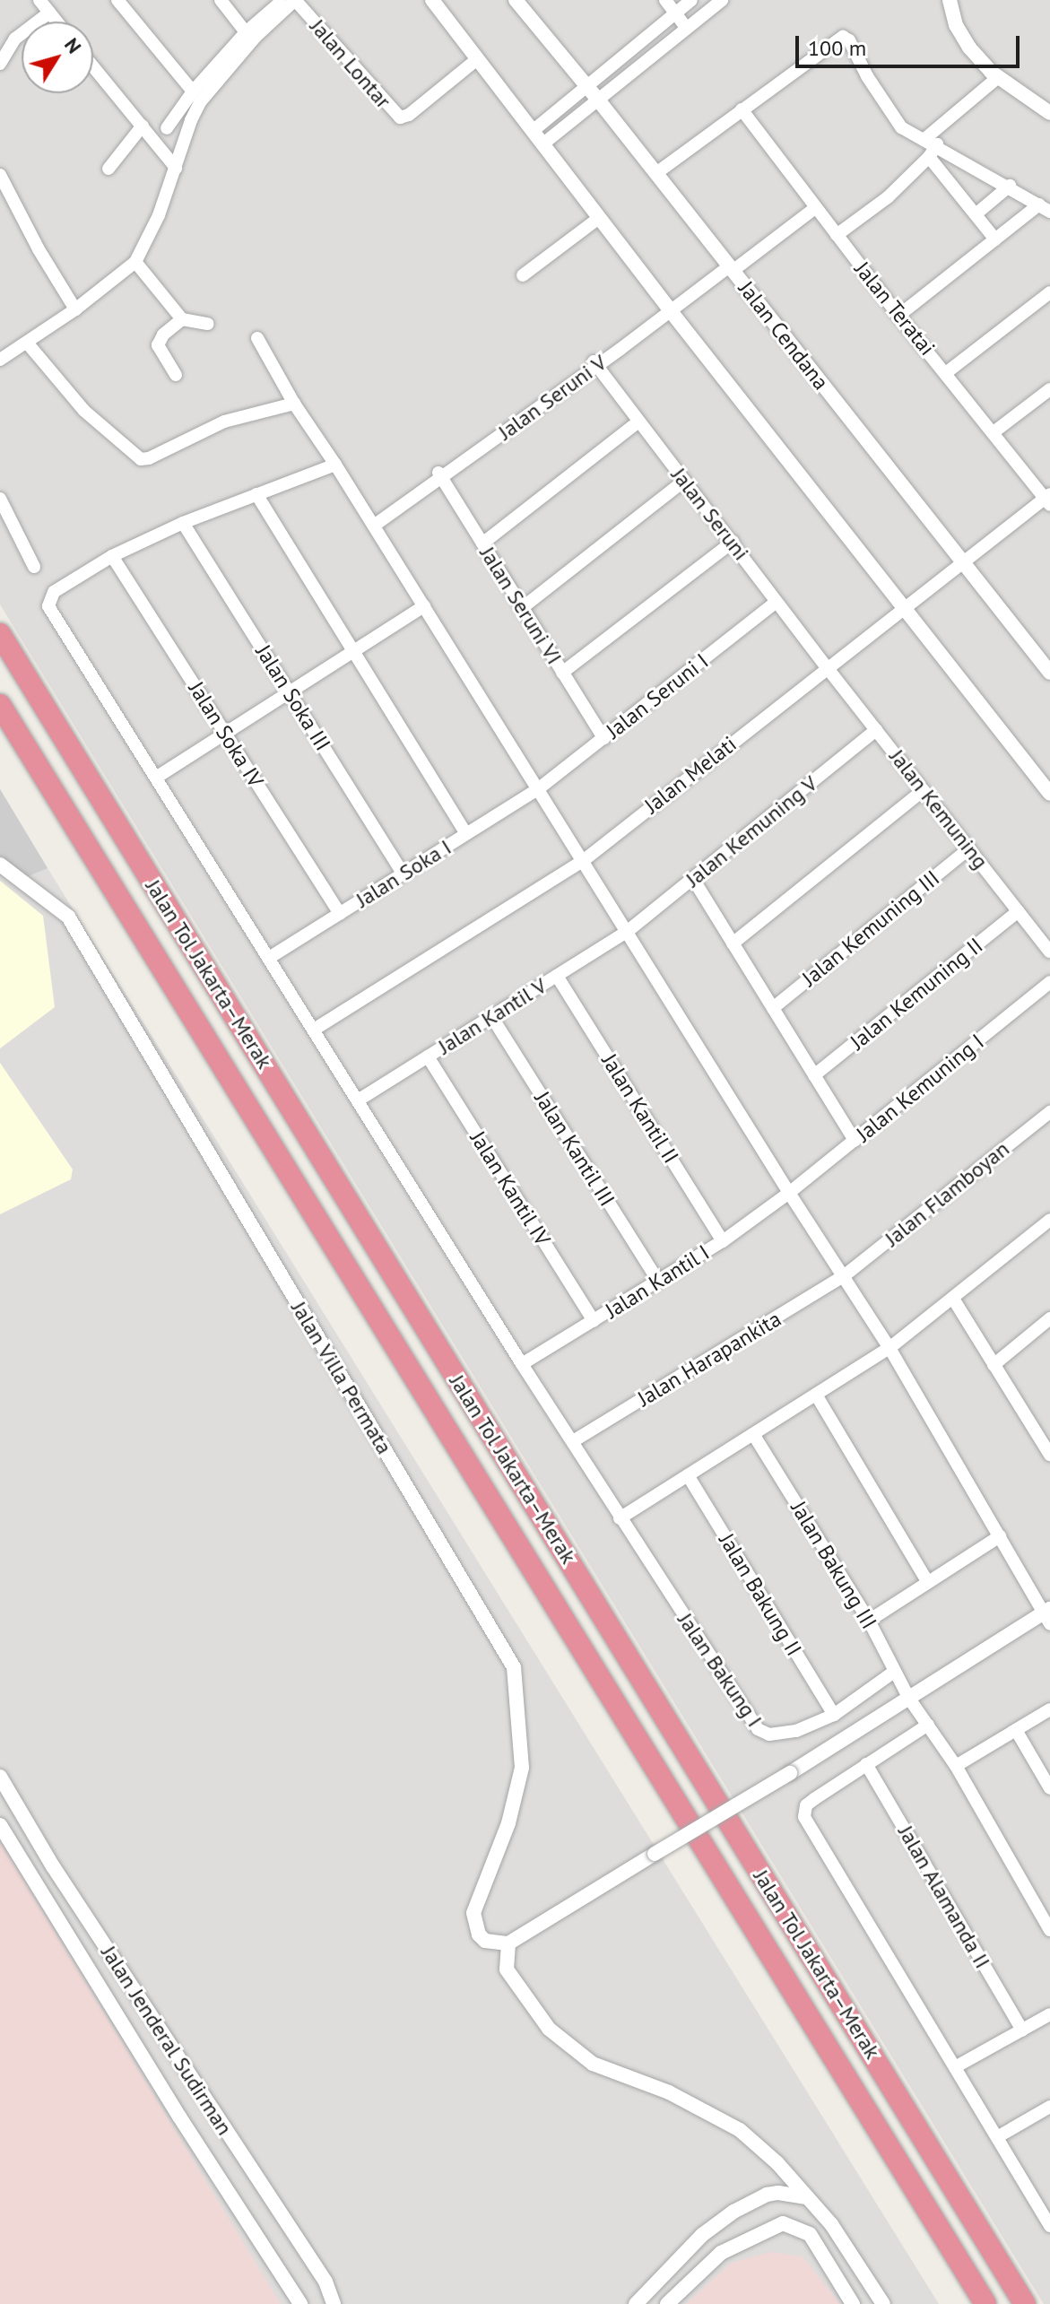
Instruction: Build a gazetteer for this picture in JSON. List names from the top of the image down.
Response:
{
  "streets": {
    "highway": ["Jalan Tol Jakarta–Merak"],
    "street": [
      "Jalan Lontar",
      "Jalan Teratai",
      "Jalan Cendana",
      "Jalan Seruni V",
      "Jalan Seruni",
      "Jalan Seruni VI",
      "Jalan Seruni I",
      "Jalan Soka III",
      "Jalan Soka IV",
      "Jalan Melati",
      "Jalan Kemuning",
      "Jalan Kemuning V",
      "Jalan Soka I",
      "Jalan Kemuning III",
      "Jalan Kemuning II",
      "Jalan Kantil V",
      "Jalan Kemuning I",
      "Jalan Kantil II",
      "Jalan Kantil III",
      "Jalan Kantil IV",
      "Jalan Flamboyan",
      "Jalan Kantil I",
      "Jalan Harapankita",
      "Jalan Villa Permata",
      "Jalan Bakung III",
      "Jalan Bakung II",
      "Jalan Bakung I",
      "Jalan Alamanda II",
      "Jalan Jenderal Sudirman"
    ]
  },
  "crossings": [
    ["Jalan Teratai", "Jalan Seruni V"],
    ["Jalan Teratai", "Jalan Melati"],
    ["Jalan Cendana", "Jalan Seruni V"],
    ["Jalan Cendana", "Jalan Melati"],
    ["Jalan Seruni V", "Jalan Seruni"],
    ["Jalan Seruni V", "Jalan Seruni VI"],
    ["Jalan Seruni", "Jalan Seruni I"],
    ["Jalan Seruni", "Jalan Melati"],
    ["Jalan Seruni", "Jalan Kemuning"],
    ["Jalan Seruni VI", "Jalan Seruni I"],
    ["Jalan Seruni I", "Jalan Soka I"],
    ["Jalan Soka III", "Jalan Soka I"],
    ["Jalan Soka IV", "Jalan Soka I"],
    ["Jalan Soka IV", "Jalan Bakung I"],
    ["Jalan Melati", "Jalan Kemuning"],
    ["Jalan Melati", "Jalan Bakung I"],
    ["Jalan Kemuning", "Jalan Kemuning V"],
    ["Jalan Kemuning", "Jalan Kemuning III"],
    ["Jalan Kemuning", "Jalan Kemuning II"],
    ["Jalan Kemuning V", "Jalan Kantil V"],
    ["Jalan Soka I", "Jalan Bakung I"],
    ["Jalan Kantil V", "Jalan Kantil II"],
    ["Jalan Kantil V", "Jalan Kantil III"],
    ["Jalan Kantil V", "Jalan Kantil IV"],
    ["Jalan Kantil V", "Jalan Bakung I"],
    ["Jalan Kemuning I", "Jalan Kantil I"],
    ["Jalan Kantil II", "Jalan Kantil I"],
    ["Jalan Kantil III", "Jalan Kantil I"],
    ["Jalan Kantil IV", "Jalan Kantil I"],
    ["Jalan Flamboyan", "Jalan Harapankita"],
    ["Jalan Kantil I", "Jalan Bakung I"],
    ["Jalan Harapankita", "Jalan Bakung I"],
    ["Jalan Bakung III", "Jalan Bakung I"],
    ["Jalan Bakung II", "Jalan Bakung I"]
  ],
  "scale_bar": "100 m",
  "north": "top right"
}
